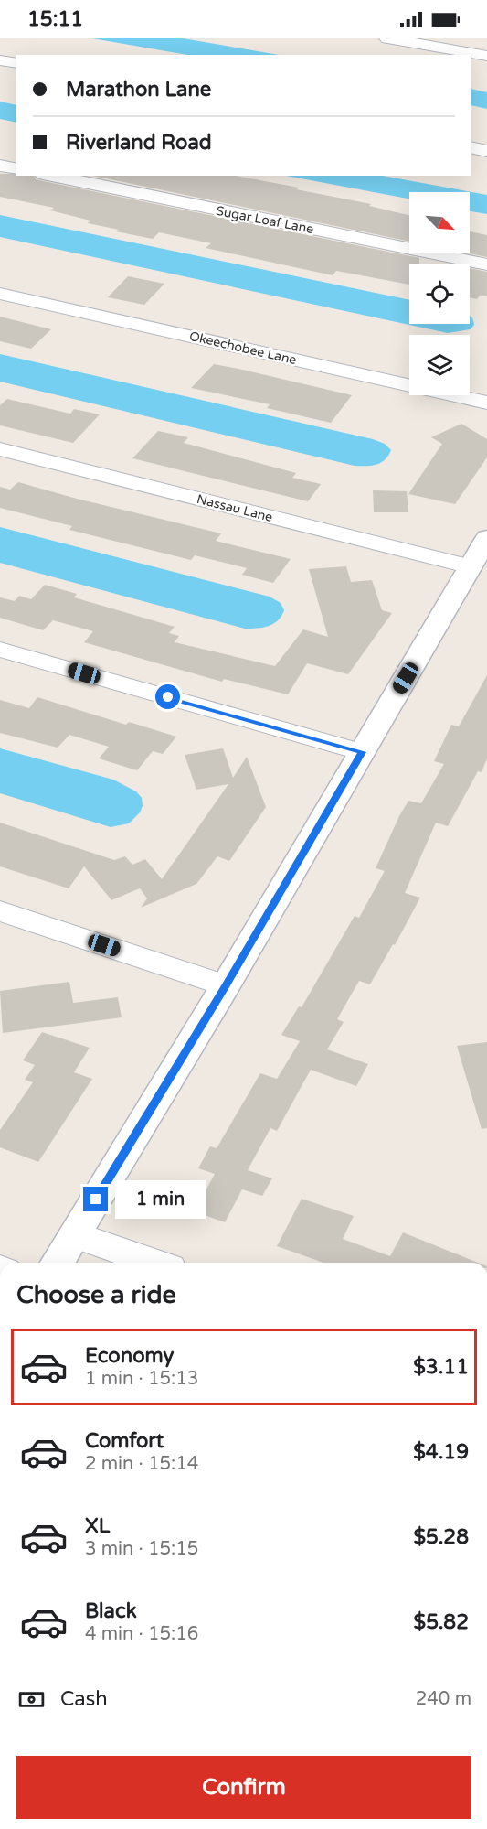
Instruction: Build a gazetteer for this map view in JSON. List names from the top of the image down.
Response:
{
  "streets": {
    "street": ["Sugar Loaf Lane", "Okeechobee Lane", "Nassau Lane"]
  },
  "north": "bottom right",
  "page": {
    "status": "15:11",
    "banner": ["Marathon Lane", "Riverland Road"],
    "bubble": "1 min",
    "heading": "Choose a ride",
    "list": [
      {
        "name": "Economy",
        "note": "1 min · 15:13",
        "value": "$3.11"
      },
      {
        "name": "Comfort",
        "note": "2 min · 15:14",
        "value": "$4.19"
      },
      {
        "name": "XL",
        "note": "3 min · 15:15",
        "value": "$5.28"
      },
      {
        "name": "Black",
        "note": "4 min · 15:16",
        "value": "$5.82"
      }
    ],
    "pay": ["Cash", "240 m"],
    "buttons": "Confirm"
  }
}
